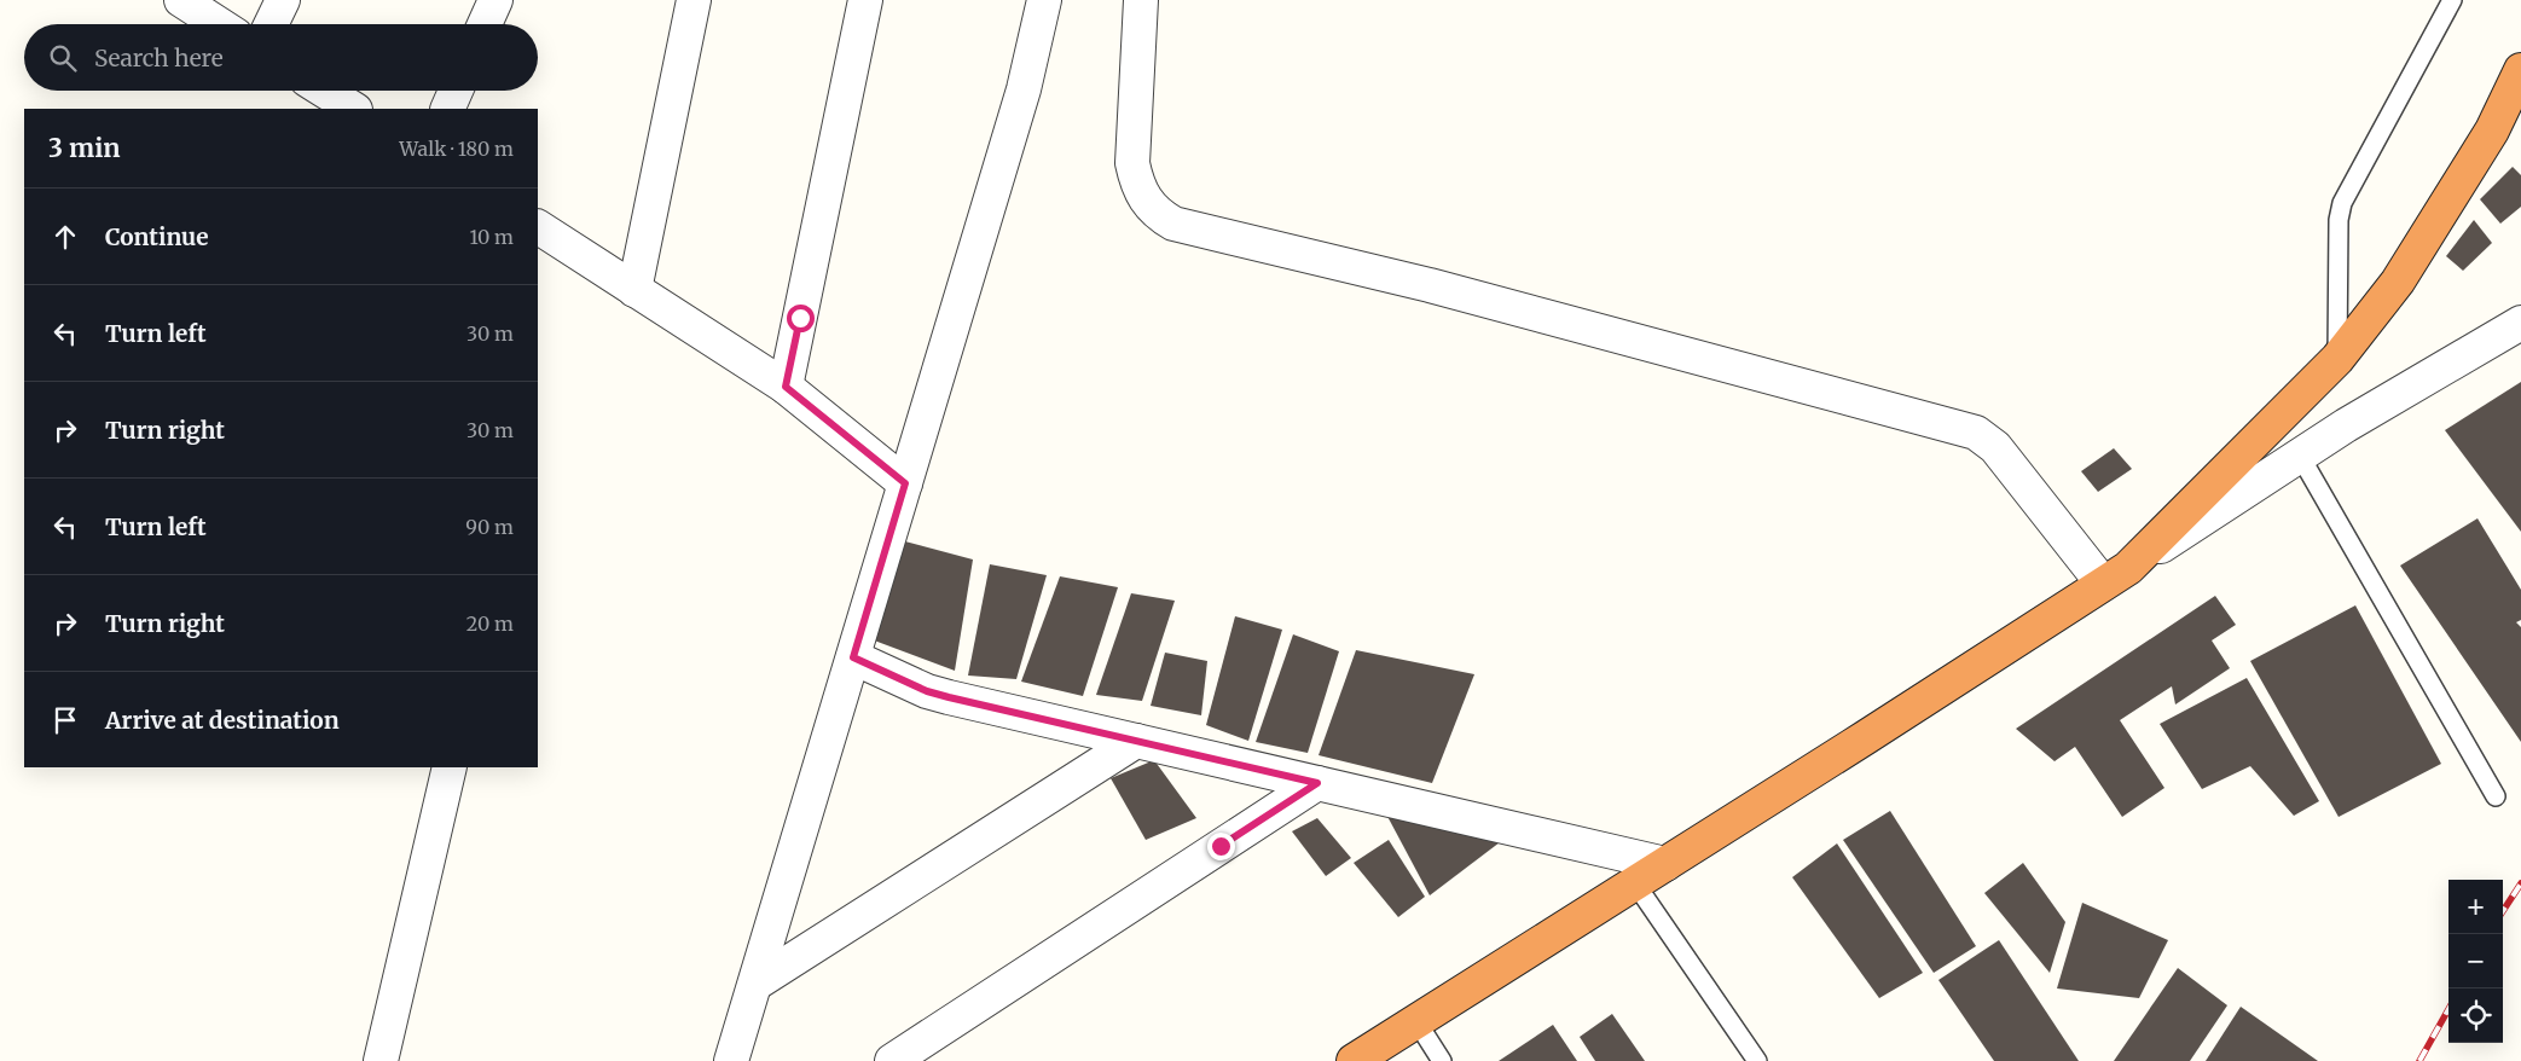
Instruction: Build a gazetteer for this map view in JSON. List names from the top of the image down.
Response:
{
  "page": {
    "search": "Search here",
    "heading": ["3 min", "Walk · 180 m"],
    "list": [
      ["Continue", "10 m"],
      ["Turn left", "30 m"],
      ["Turn right", "30 m"],
      ["Turn left", "90 m"],
      ["Turn right", "20 m"],
      "Arrive at destination"
    ],
    "map_buttons": ["+", "−"]
  }
}
